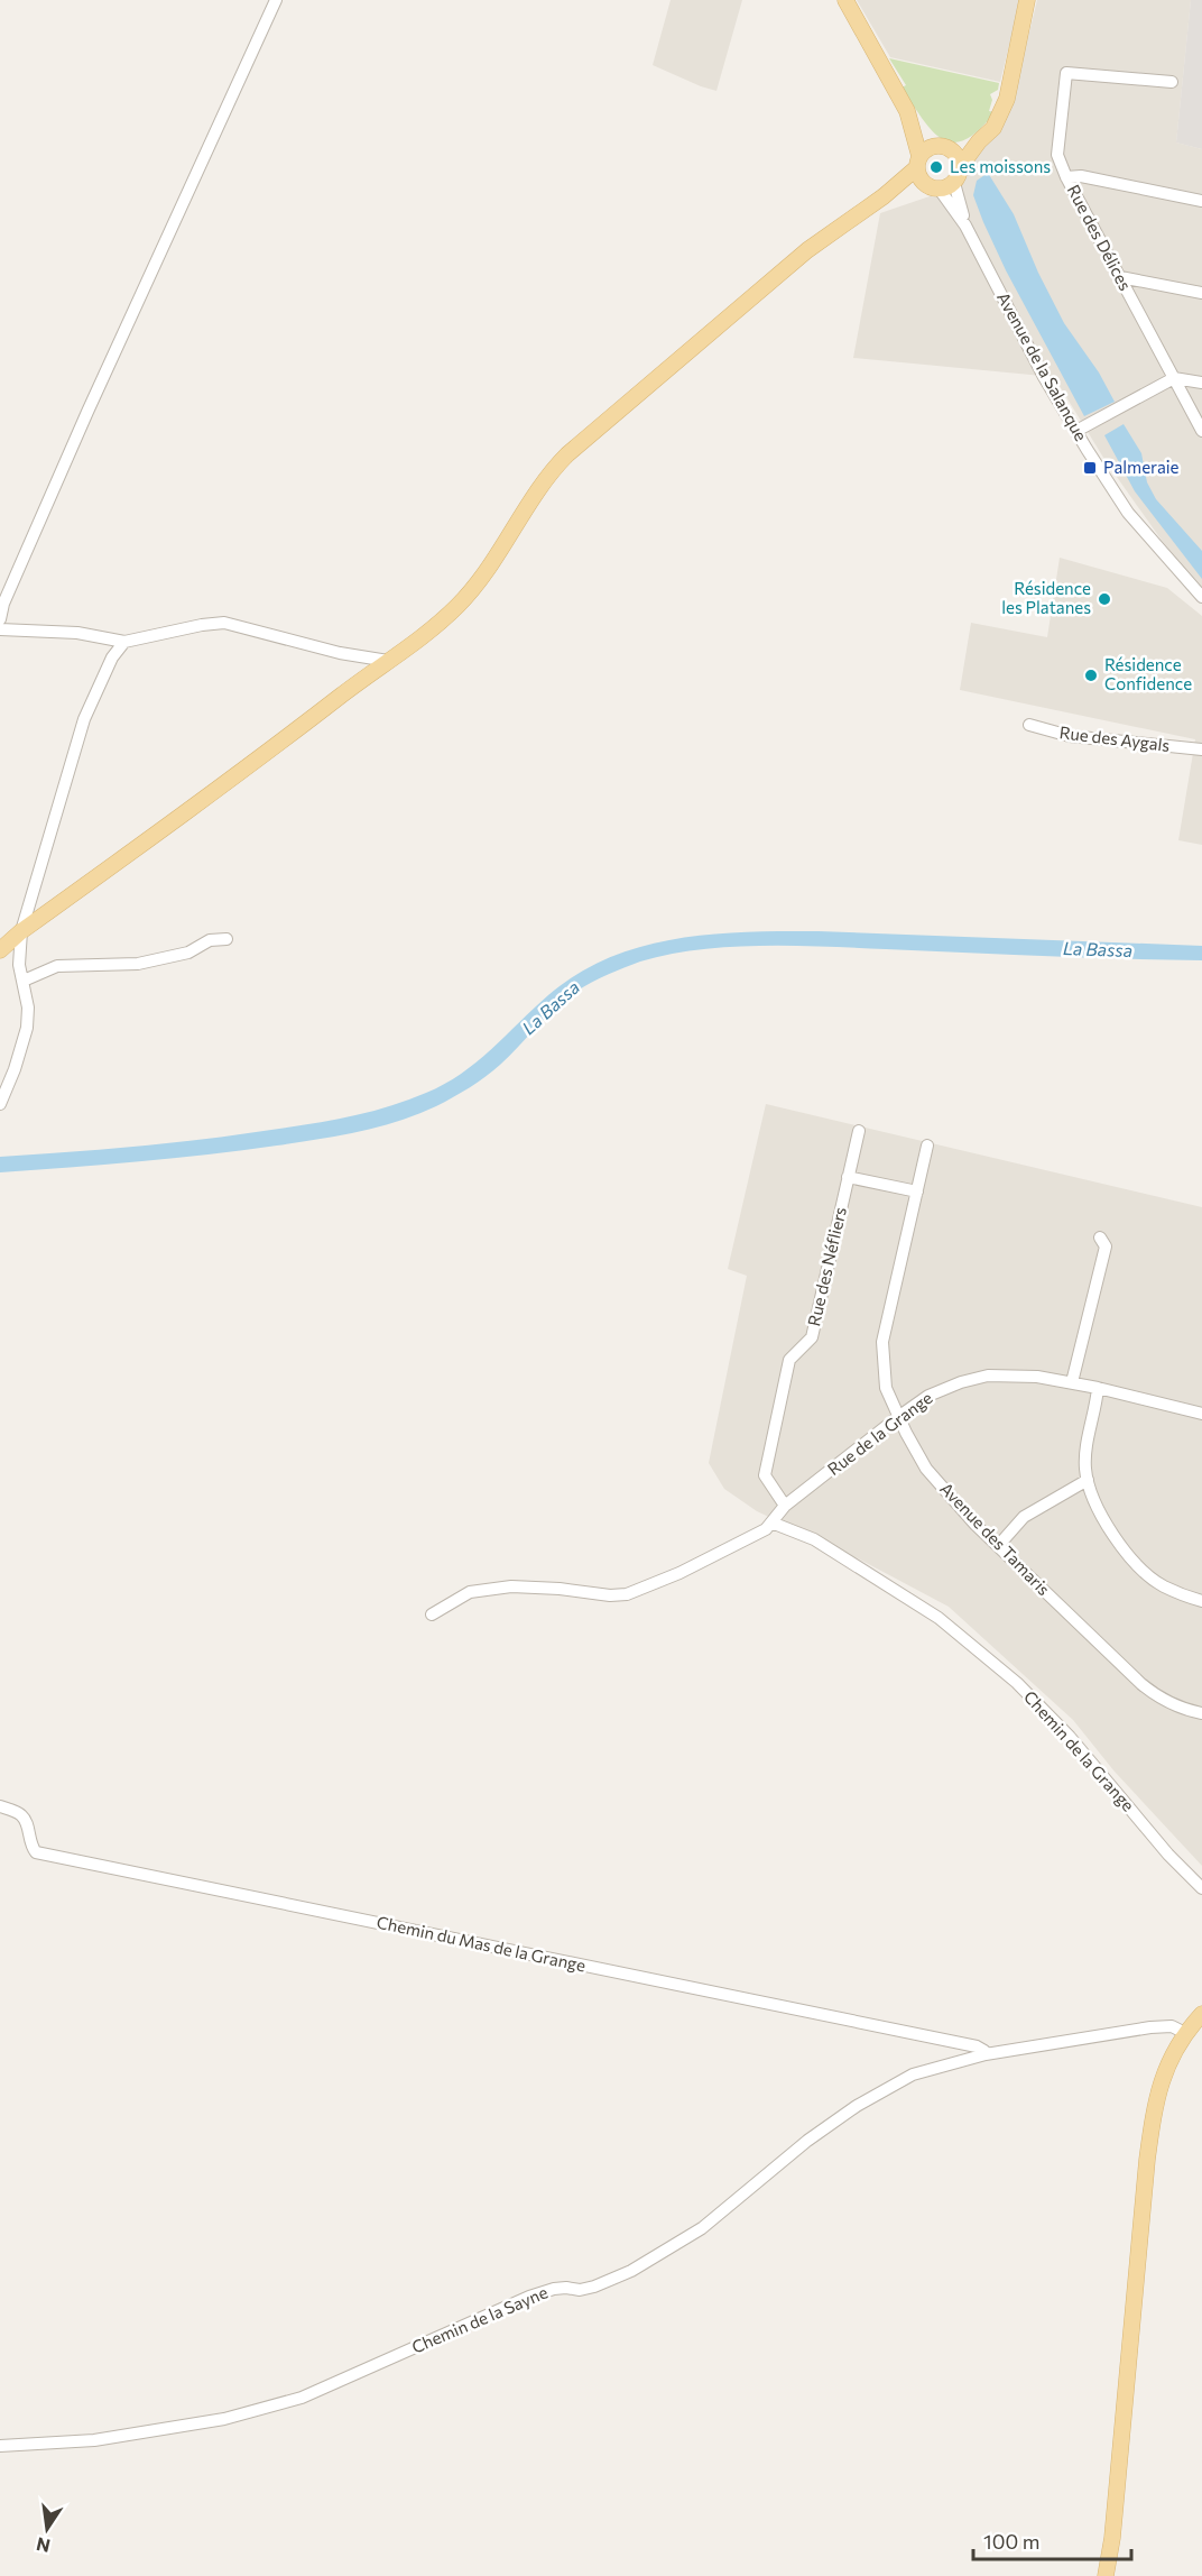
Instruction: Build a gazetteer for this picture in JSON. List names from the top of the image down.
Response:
{
  "streets": {
    "street": [
      "Rue des Délices",
      "Avenue de la Salanque",
      "Rue des Aygals",
      "Rue des Néfliers",
      "Rue de la Grange",
      "Avenue des Tamaris",
      "Chemin de la Grange",
      "Chemin du Mas de la Grange",
      "Chemin de la Sayne"
    ]
  },
  "crossings": [
    ["Rue des Néfliers", "Rue de la Grange"],
    ["Rue de la Grange", "Avenue des Tamaris"],
    ["Rue de la Grange", "Chemin de la Grange"],
    ["Chemin du Mas de la Grange", "Chemin de la Sayne"]
  ],
  "water": ["La Bassa"],
  "places": {
    "other": ["Les moissons", "Résidence les Platanes", "Résidence Confidence"],
    "transit": ["Palmeraie"]
  },
  "scale_bar": "100 m",
  "north": "bottom"
}
